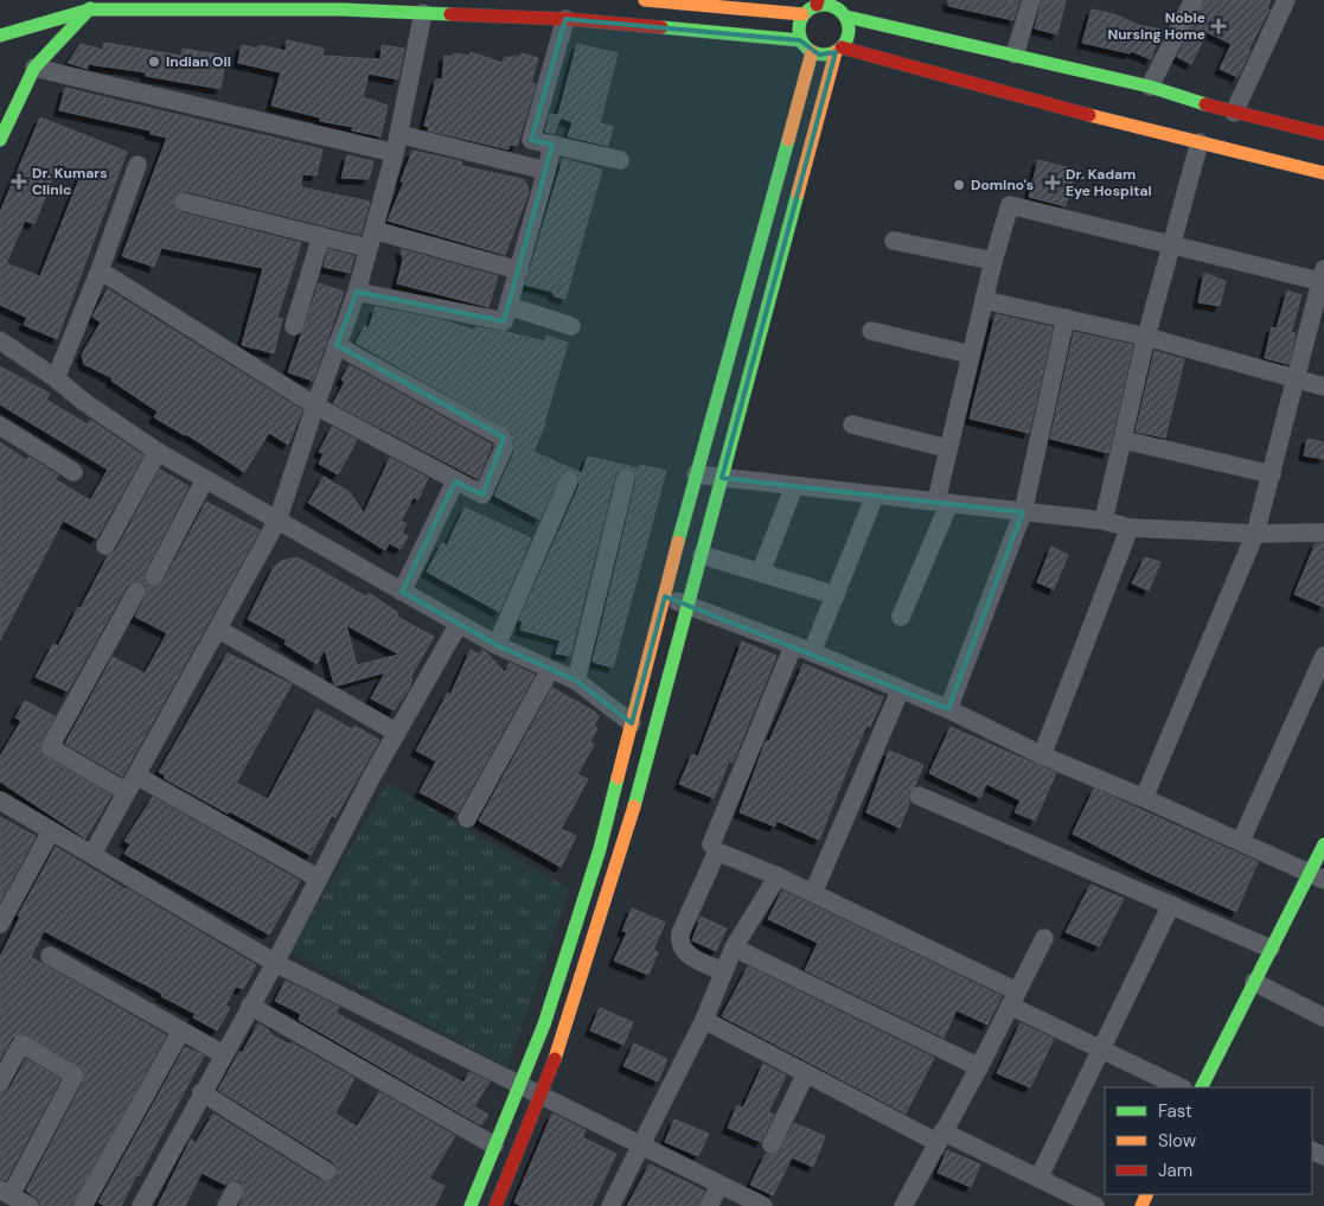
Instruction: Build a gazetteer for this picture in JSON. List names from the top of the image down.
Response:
{
  "places": {
    "health": ["Noble Nursing Home", "Dr. Kumars Clinic", "Dr. Kadam Eye Hospital"],
    "other": ["Indian Oil", "Domino's"]
  },
  "legend": ["Fast", "Slow", "Jam"]
}
